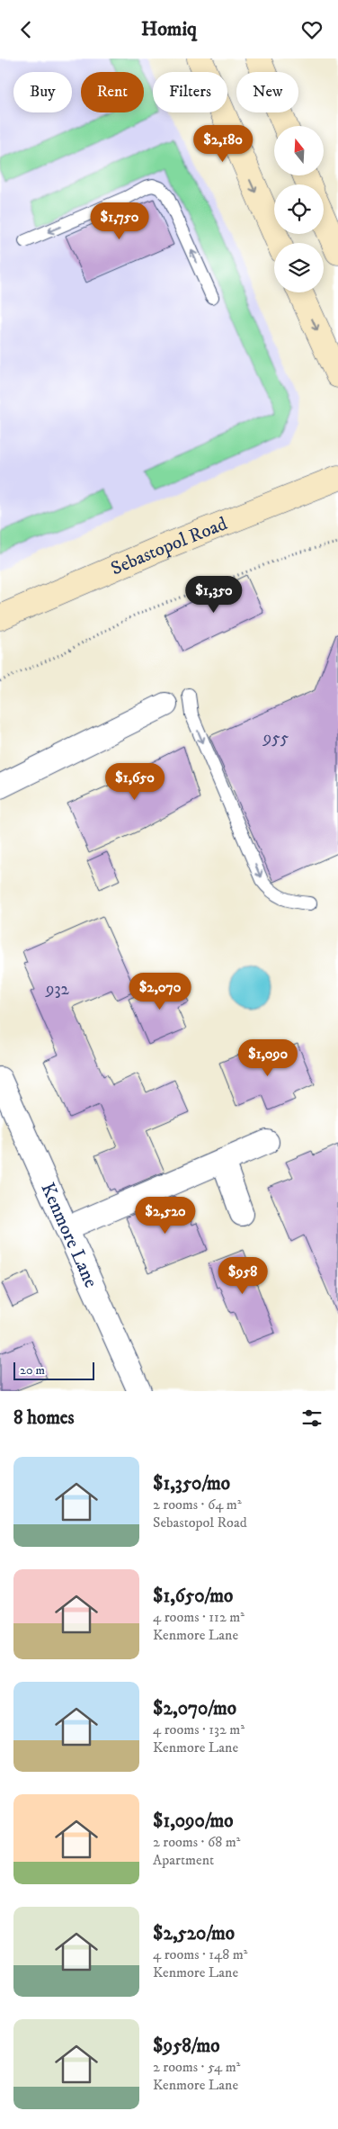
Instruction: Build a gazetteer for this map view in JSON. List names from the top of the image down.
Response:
{
  "streets": {
    "main road": ["Sebastopol Road"],
    "street": ["Kenmore Lane"]
  },
  "house_numbers": ["955", "932"],
  "scale_bar": "20 m",
  "north": "top",
  "page": {
    "header": "Homiq",
    "chip": [
      "Buy",
      "Rent",
      "Filters",
      "New"
    ],
    "price": [
      "$2,180",
      "$1,750",
      "$1,350",
      "$1,650",
      "$2,070",
      "$1,090",
      "$2,520",
      "$958"
    ],
    "scale": "20 m",
    "heading": "8 homes",
    "list": [
      {
        "name": "$1,350/mo",
        "note": "2 rooms · 64 m² · Sebastopol Road"
      },
      {
        "name": "$1,650/mo",
        "note": "4 rooms · 112 m² · Kenmore Lane"
      },
      {
        "name": "$2,070/mo",
        "note": "4 rooms · 132 m² · Kenmore Lane"
      },
      {
        "name": "$1,090/mo",
        "note": "2 rooms · 68 m² · Apartment"
      },
      {
        "name": "$2,520/mo",
        "note": "4 rooms · 148 m² · Kenmore Lane"
      },
      {
        "name": "$958/mo",
        "note": "2 rooms · 54 m² · Kenmore Lane"
      }
    ]
  }
}
